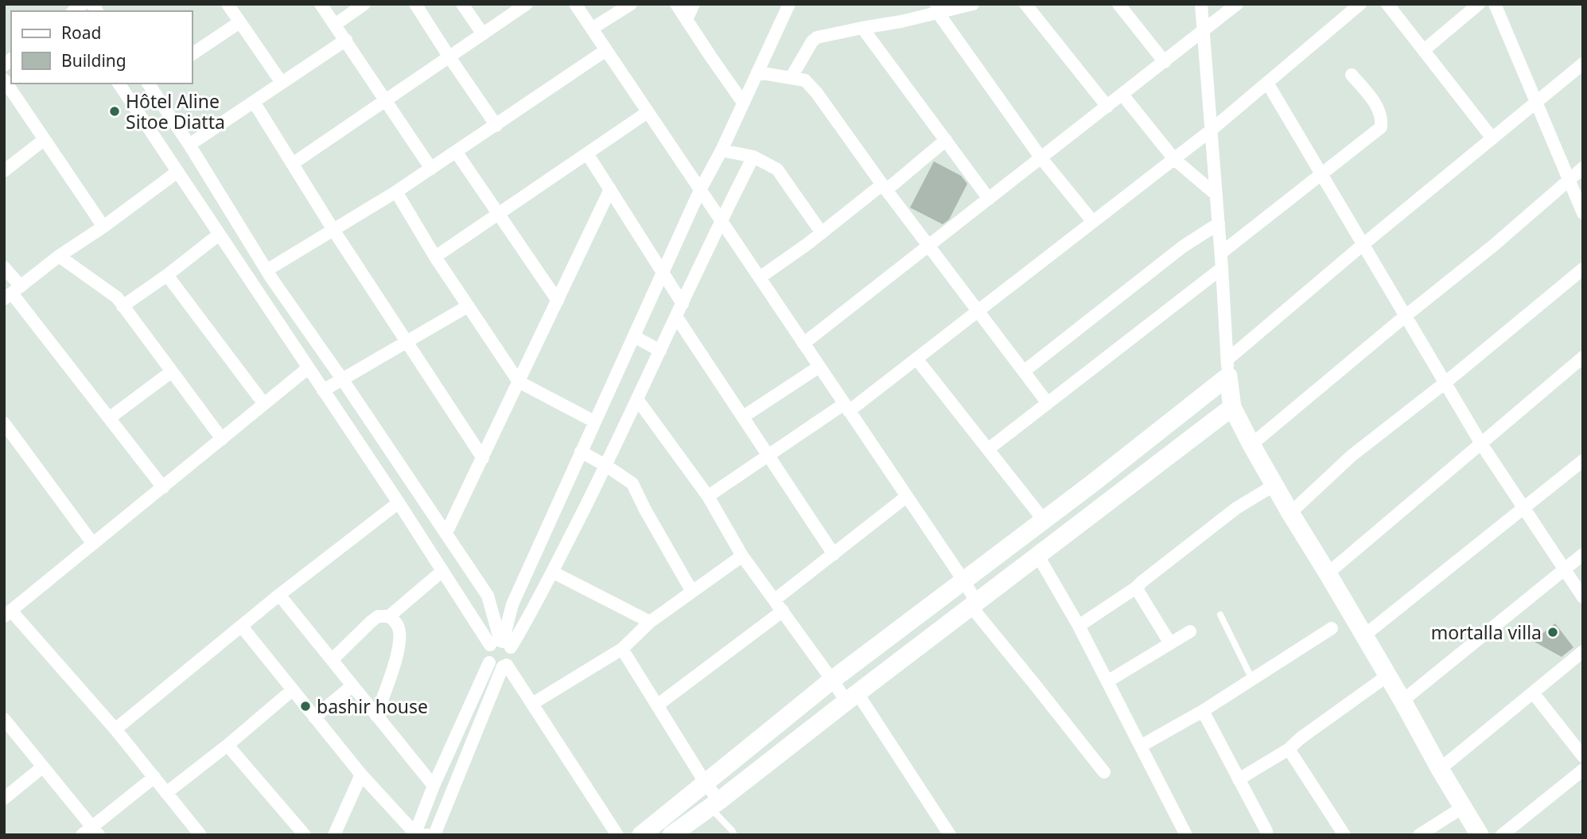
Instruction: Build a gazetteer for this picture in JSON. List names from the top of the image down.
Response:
{
  "places": ["Hôtel Aline Sitoe Diatta", "mortalla villa", "bashir house"],
  "legend": ["Road", "Building"]
}
